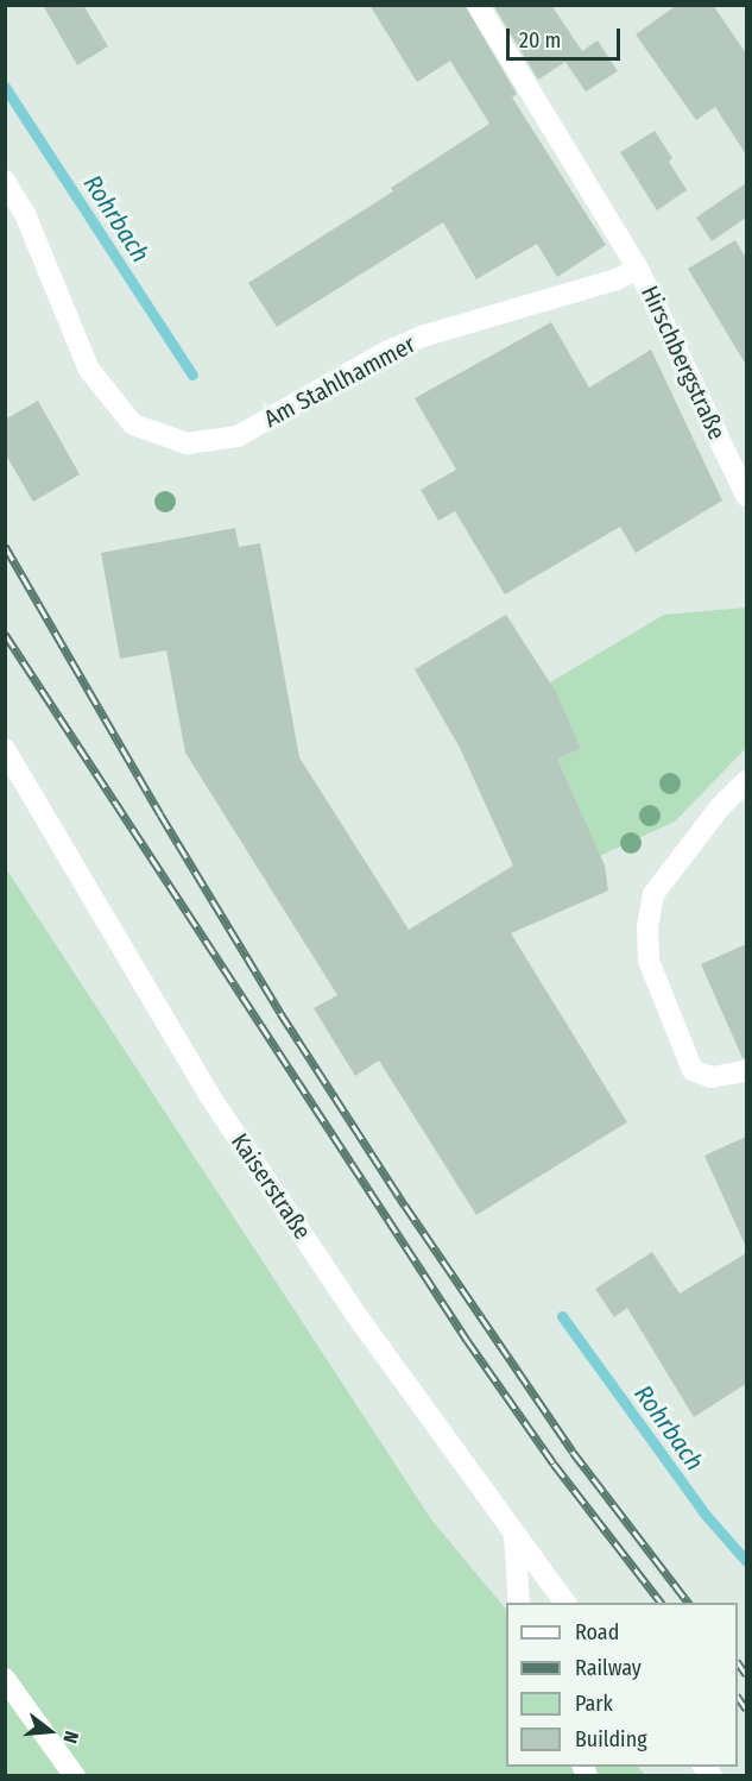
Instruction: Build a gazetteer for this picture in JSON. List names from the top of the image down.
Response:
{
  "streets": {
    "street": ["Hirschbergstraße", "Am Stahlhammer", "Kaiserstraße"]
  },
  "crossings": [
    ["Hirschbergstraße", "Am Stahlhammer"]
  ],
  "water": ["Rohrbach"],
  "legend": [
    "Road",
    "Railway",
    "Park",
    "Building"
  ],
  "scale_bar": "20 m",
  "north": "right"
}
